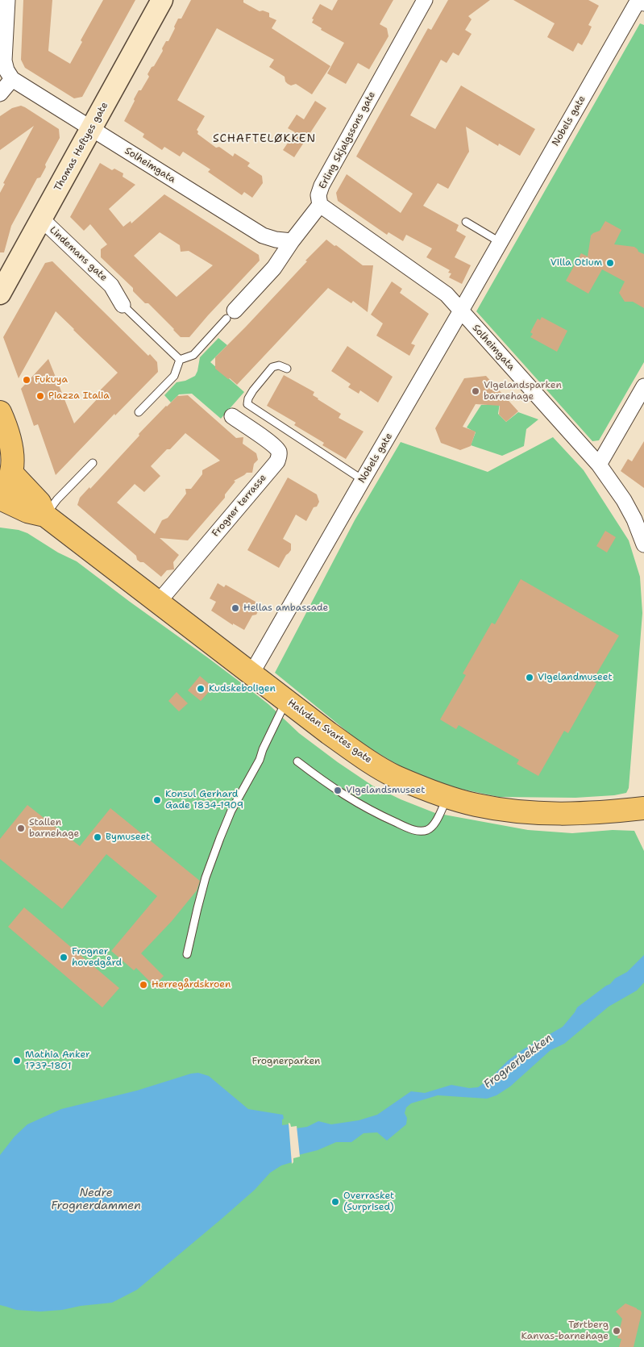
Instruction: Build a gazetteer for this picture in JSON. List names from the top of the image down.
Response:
{
  "streets": {
    "main road": ["Halvdan Svartes gate"],
    "street": [
      "Nobels gate",
      "Erling Skjalgssons gate",
      "Thomas Heftyes gate",
      "Solheimgata",
      "Lindemans gate",
      "Frogner terrasse"
    ]
  },
  "crossings": [
    ["Nobels gate", "Solheimgata"],
    ["Nobels gate", "Halvdan Svartes gate"],
    ["Erling Skjalgssons gate", "Solheimgata"],
    ["Thomas Heftyes gate", "Solheimgata"],
    ["Thomas Heftyes gate", "Lindemans gate"],
    ["Frogner terrasse", "Halvdan Svartes gate"]
  ],
  "districts": ["SCHAFTELØKKEN"],
  "water": ["Frognerbekken", "Nedre Frognerdammen"],
  "parks": ["Frognerparken"],
  "places": [
    "Villa Otium",
    "Fukuya",
    "Vigelandsparken barnehage",
    "Piazza Italia",
    "Hellas ambassade",
    "Vigelandmuseet",
    "Kudskeboligen",
    "Vigelandsmuseet",
    "Konsul Gerhard Gade 1834-1909",
    "Stallen barnehage",
    "Bymuseet",
    "Frogner hovedgård",
    "Herregårdskroen",
    "Mathia Anker 1737-1801",
    "Overrasket (Surprised)",
    "Tørtberg Kanvas-barnehage"
  ]
}
